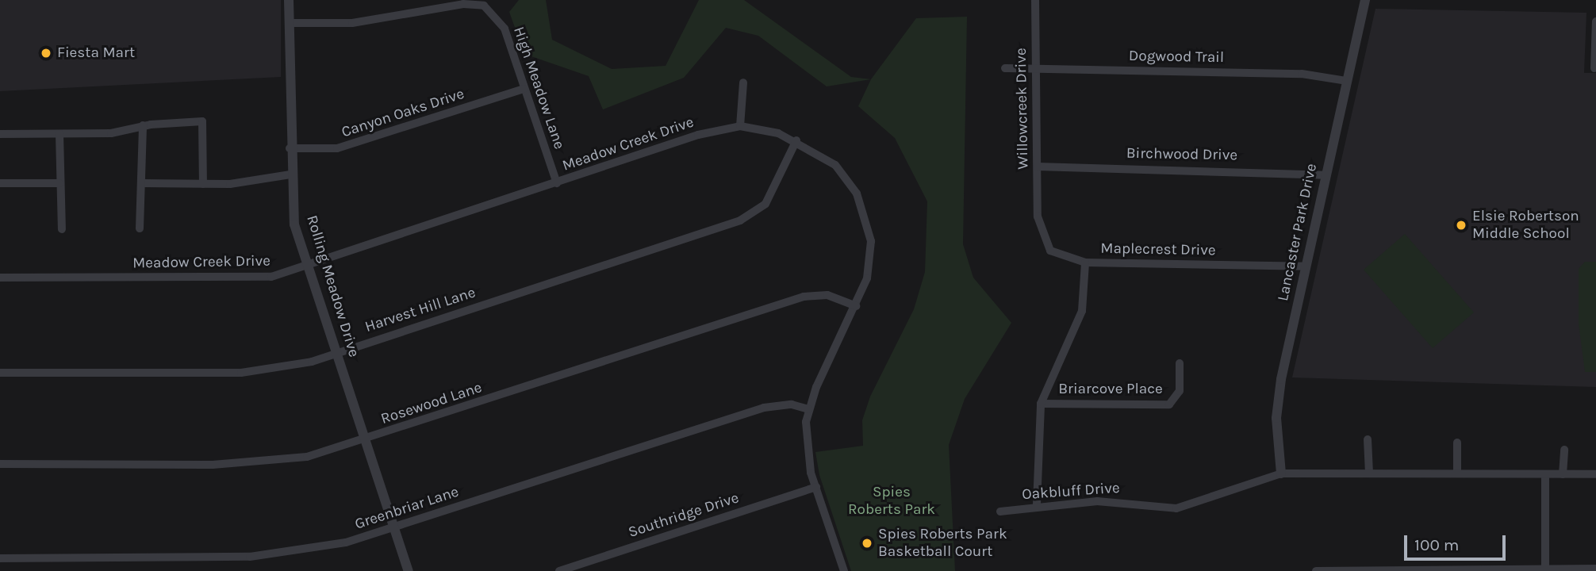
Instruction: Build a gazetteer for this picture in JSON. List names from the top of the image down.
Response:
{
  "streets": {
    "street": [
      "Dogwood Trail",
      "High Meadow Lane",
      "Willowcreek Drive",
      "Canyon Oaks Drive",
      "Meadow Creek Drive",
      "Birchwood Drive",
      "Lancaster Park Drive",
      "Maplecrest Drive",
      "Rolling Meadow Drive",
      "Harvest Hill Lane",
      "Briarcove Place",
      "Rosewood Lane",
      "Oakbluff Drive",
      "Greenbriar Lane",
      "Southridge Drive"
    ]
  },
  "crossings": [
    ["Dogwood Trail", "Willowcreek Drive"],
    ["Dogwood Trail", "Lancaster Park Drive"],
    ["High Meadow Lane", "Canyon Oaks Drive"],
    ["High Meadow Lane", "Meadow Creek Drive"],
    ["High Meadow Lane", "Rolling Meadow Drive"],
    ["Willowcreek Drive", "Birchwood Drive"],
    ["Willowcreek Drive", "Maplecrest Drive"],
    ["Canyon Oaks Drive", "Rolling Meadow Drive"],
    ["Meadow Creek Drive", "Rolling Meadow Drive"],
    ["Meadow Creek Drive", "Harvest Hill Lane"],
    ["Meadow Creek Drive", "Rosewood Lane"],
    ["Meadow Creek Drive", "Greenbriar Lane"],
    ["Meadow Creek Drive", "Southridge Drive"],
    ["Birchwood Drive", "Lancaster Park Drive"],
    ["Lancaster Park Drive", "Maplecrest Drive"],
    ["Lancaster Park Drive", "Oakbluff Drive"],
    ["Rolling Meadow Drive", "Harvest Hill Lane"],
    ["Rolling Meadow Drive", "Rosewood Lane"],
    ["Rolling Meadow Drive", "Greenbriar Lane"]
  ],
  "parks": ["Spies Roberts Park"],
  "places": ["Fiesta Mart", "Elsie Robertson Middle School", "Spies Roberts Park Basketball Court"],
  "scale_bar": "100 m"
}
